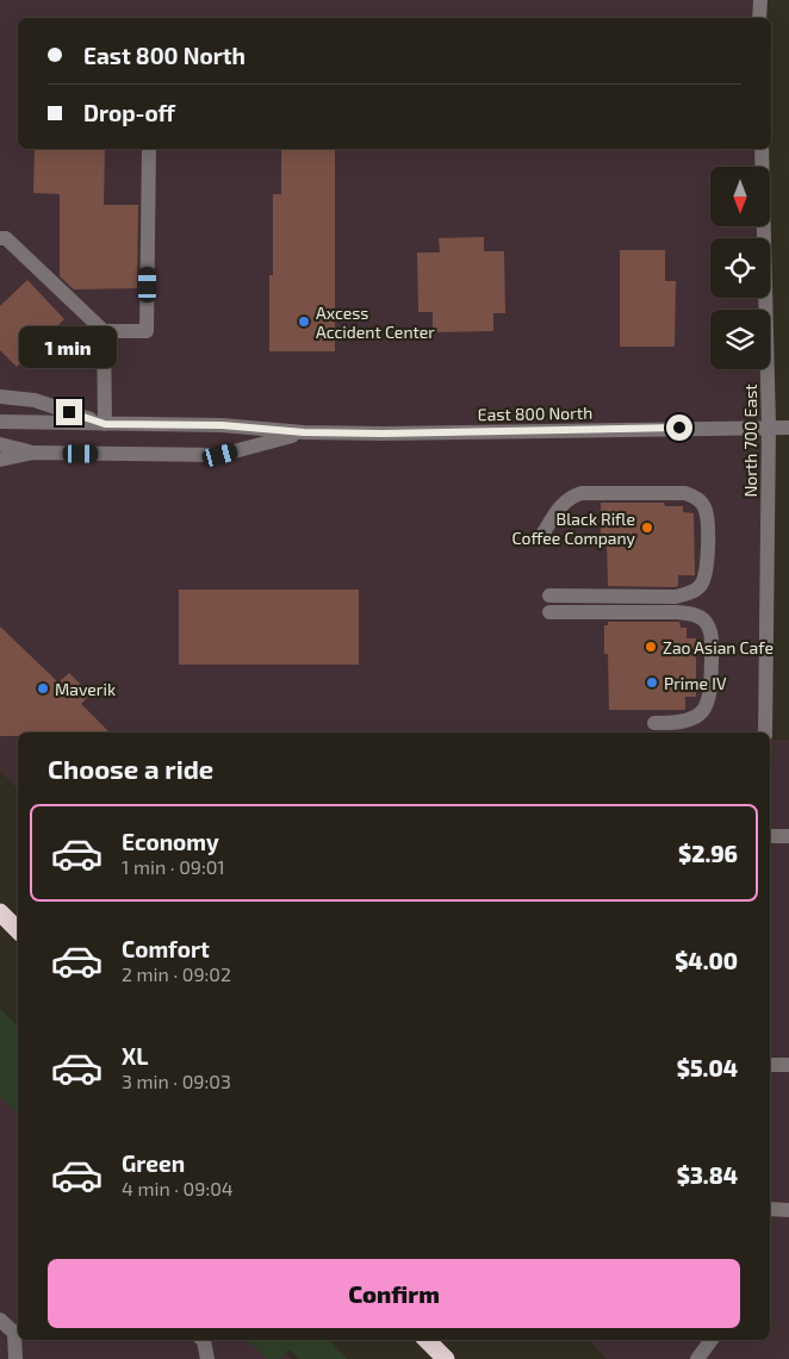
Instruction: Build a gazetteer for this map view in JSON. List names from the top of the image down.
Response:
{
  "streets": {
    "street": ["East 800 North", "North 700 East"]
  },
  "crossings": [
    ["East 800 North", "North 700 East"]
  ],
  "places": [
    "Axcess Accident Center",
    "Black Rifle Coffee Company",
    "Zao Asian Cafe",
    "Prime IV",
    "Maverik"
  ],
  "north": "bottom",
  "page": {
    "banner": ["East 800 North", "Drop-off"],
    "bubble": "1 min",
    "heading": "Choose a ride",
    "list": [
      {
        "name": "Economy",
        "note": "1 min · 09:01",
        "value": "$2.96"
      },
      {
        "name": "Comfort",
        "note": "2 min · 09:02",
        "value": "$4.00"
      },
      {
        "name": "XL",
        "note": "3 min · 09:03",
        "value": "$5.04"
      },
      {
        "name": "Green",
        "note": "4 min · 09:04",
        "value": "$3.84"
      }
    ],
    "buttons": "Confirm"
  }
}
